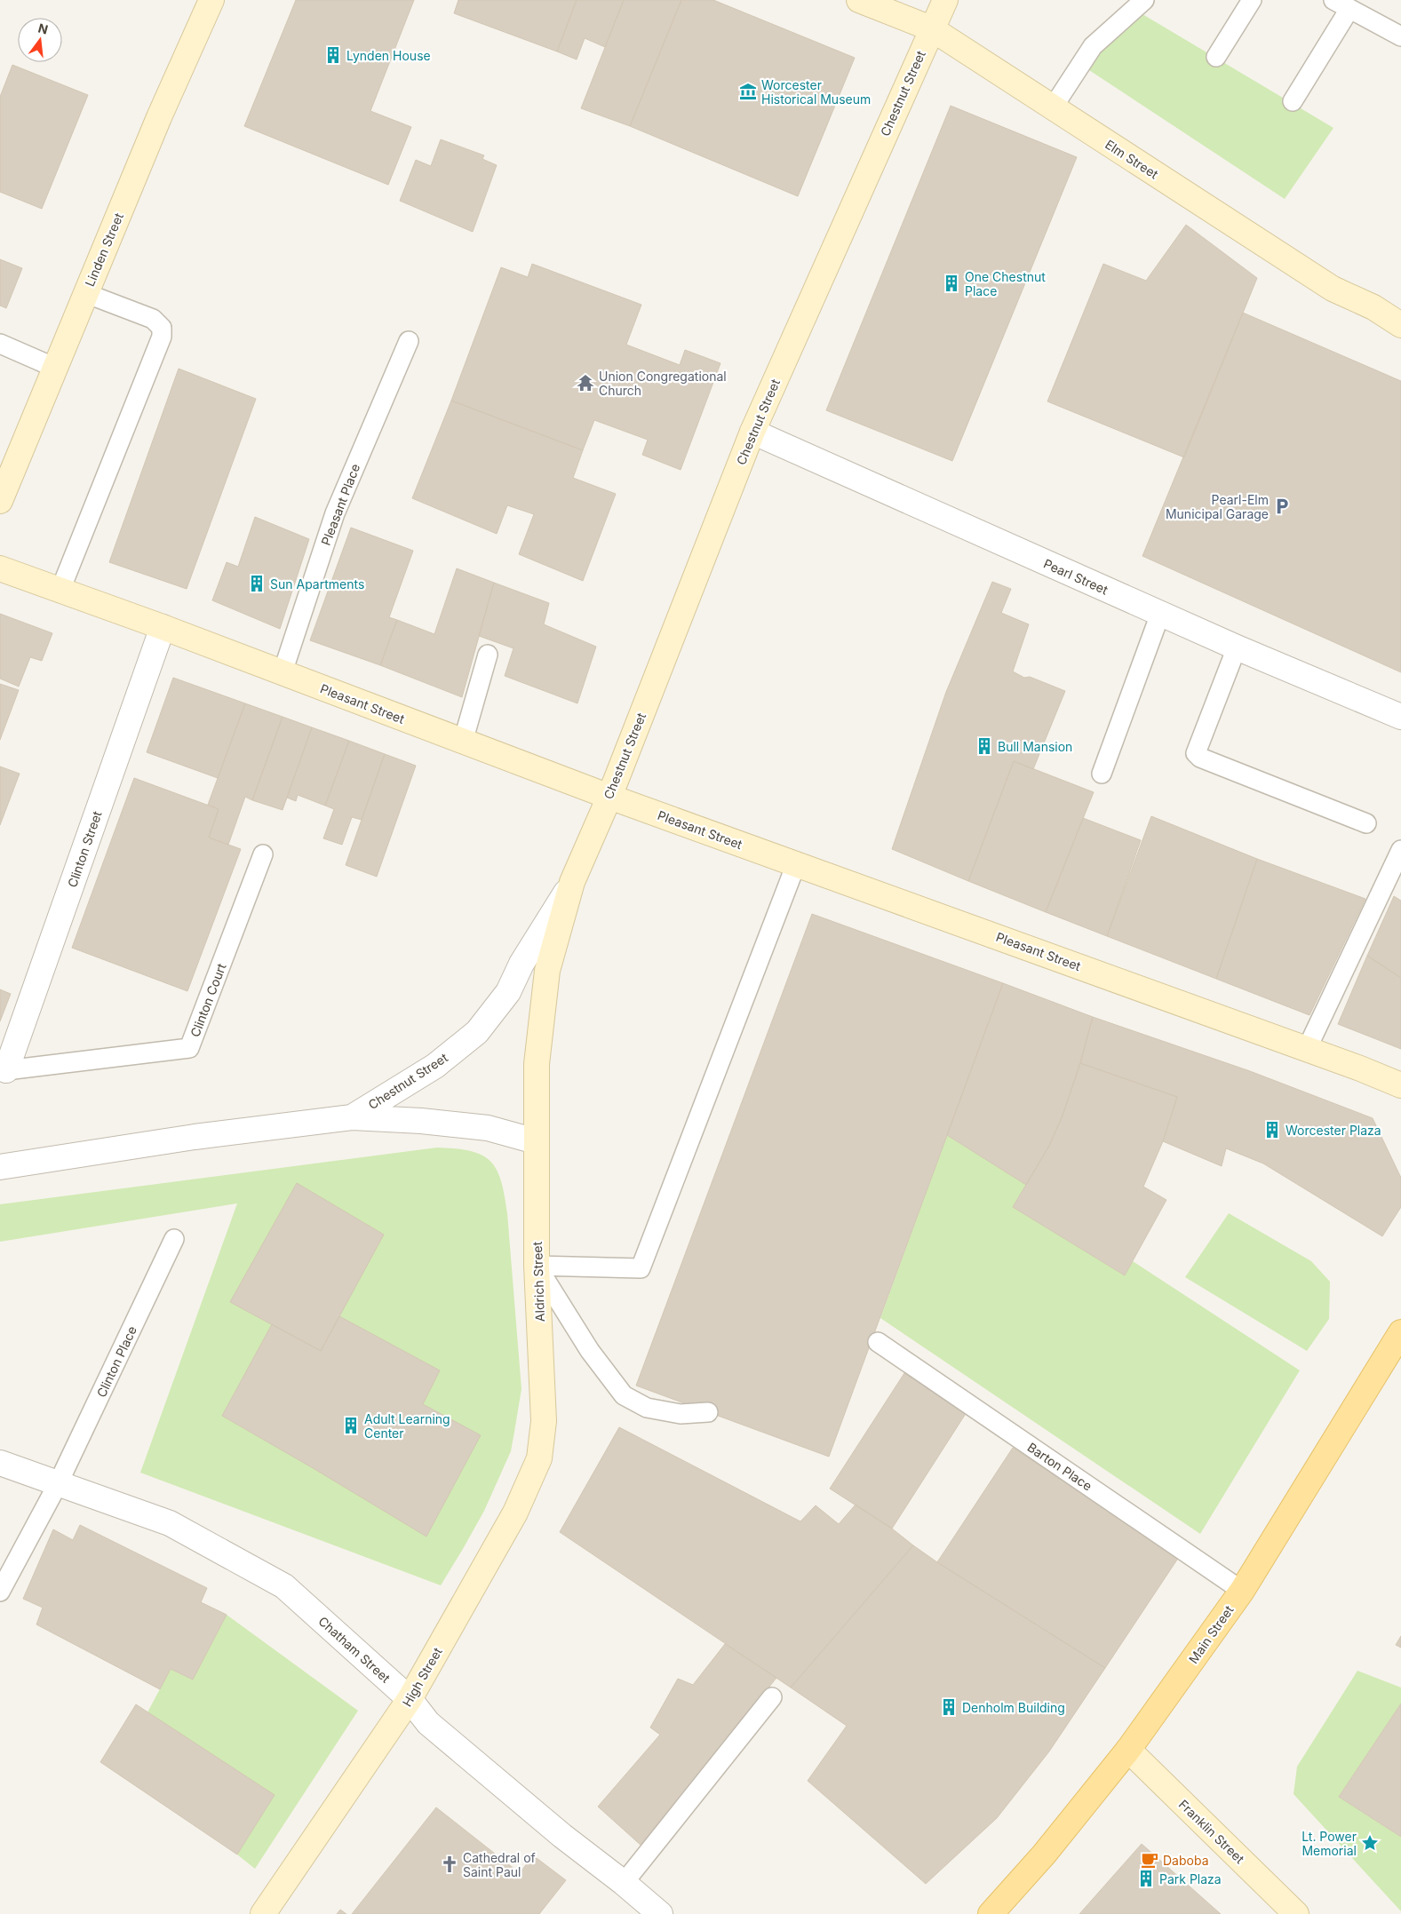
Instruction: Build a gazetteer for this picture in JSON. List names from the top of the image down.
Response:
{
  "streets": {
    "main road": [
      "Chestnut Street",
      "Elm Street",
      "Linden Street",
      "Pleasant Street",
      "Aldrich Street",
      "Main Street",
      "High Street",
      "Franklin Street"
    ],
    "street": ["Pearl Street", "Clinton Street", "Chatham Street"],
    "lane": [
      "Pleasant Place",
      "Clinton Court",
      "Clinton Place",
      "Barton Place"
    ]
  },
  "crossings": [
    ["Chestnut Street", "Elm Street"],
    ["Chestnut Street", "Pearl Street"],
    ["Chestnut Street", "Pleasant Street"],
    ["Chestnut Street", "Aldrich Street"],
    ["Pleasant Place", "Pleasant Street"],
    ["Pleasant Street", "Clinton Street"],
    ["Clinton Street", "Clinton Court"],
    ["Aldrich Street", "High Street"],
    ["Clinton Place", "Chatham Street"],
    ["Barton Place", "Main Street"],
    ["Main Street", "Franklin Street"],
    ["Chatham Street", "High Street"]
  ],
  "places": {
    "building": [
      "Lynden House",
      "One Chestnut Place",
      "Sun Apartments",
      "Bull Mansion",
      "Worcester Plaza",
      "Adult Learning Center",
      "Denholm Building",
      "Park Plaza"
    ],
    "museum": ["Worcester Historical Museum"],
    "temple": ["Union Congregational Church"],
    "parking": ["Pearl-Elm Municipal Garage"],
    "place": ["Lt. Power Memorial"],
    "cafe": ["Daboba"],
    "church": ["Cathedral of Saint Paul"]
  },
  "north": "top"
}
